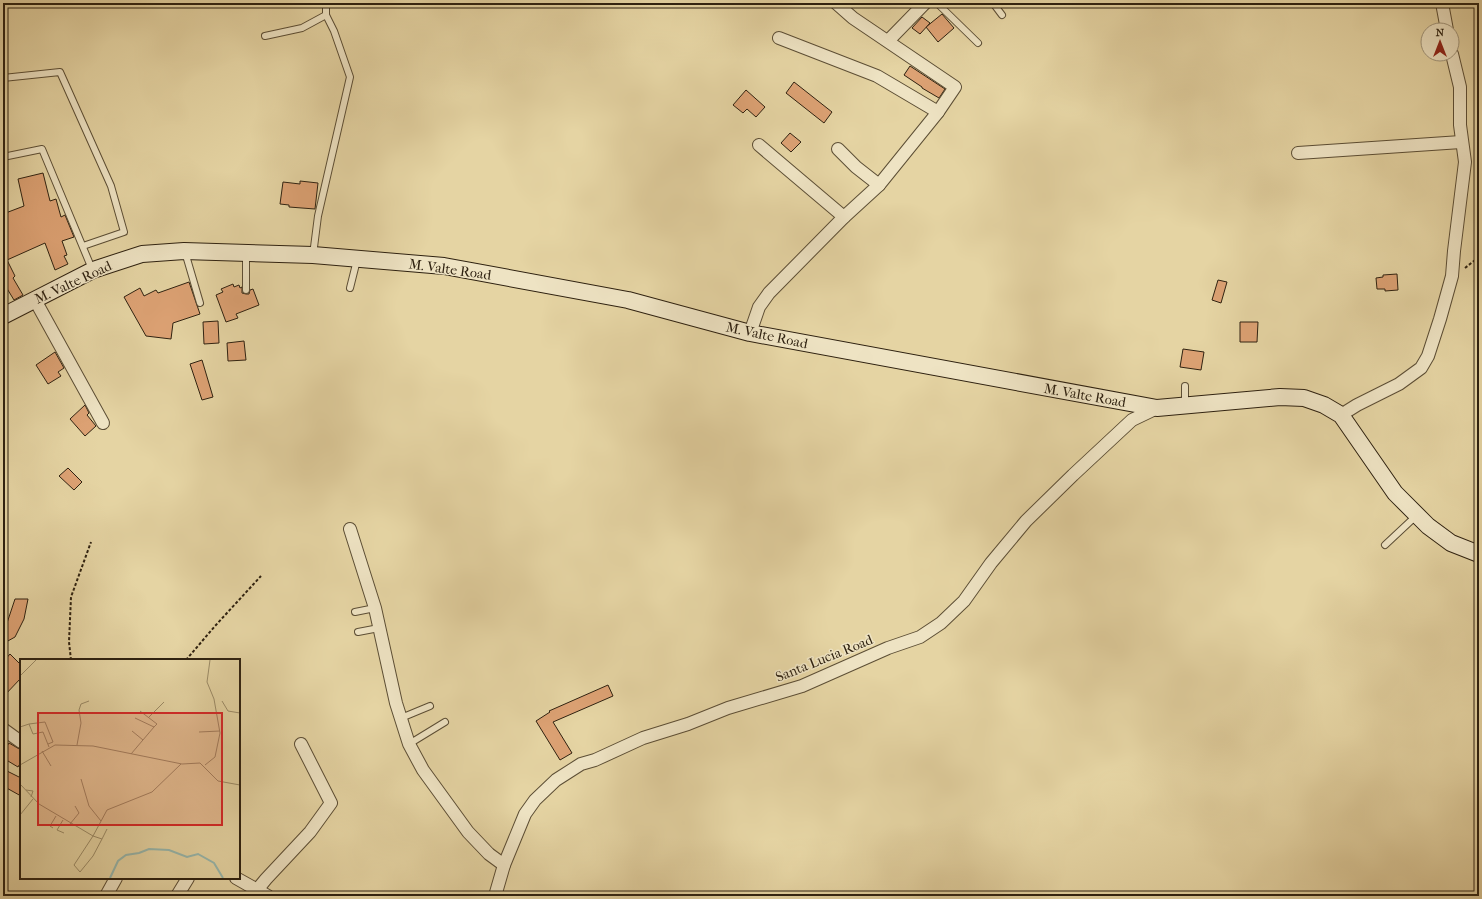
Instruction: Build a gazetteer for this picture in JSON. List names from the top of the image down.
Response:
{
  "streets": {
    "main road": ["M. Valte Road"],
    "street": ["Santa Lucia Road"]
  },
  "crossings": [
    ["M. Valte Road", "Santa Lucia Road"]
  ],
  "north": "top"
}
